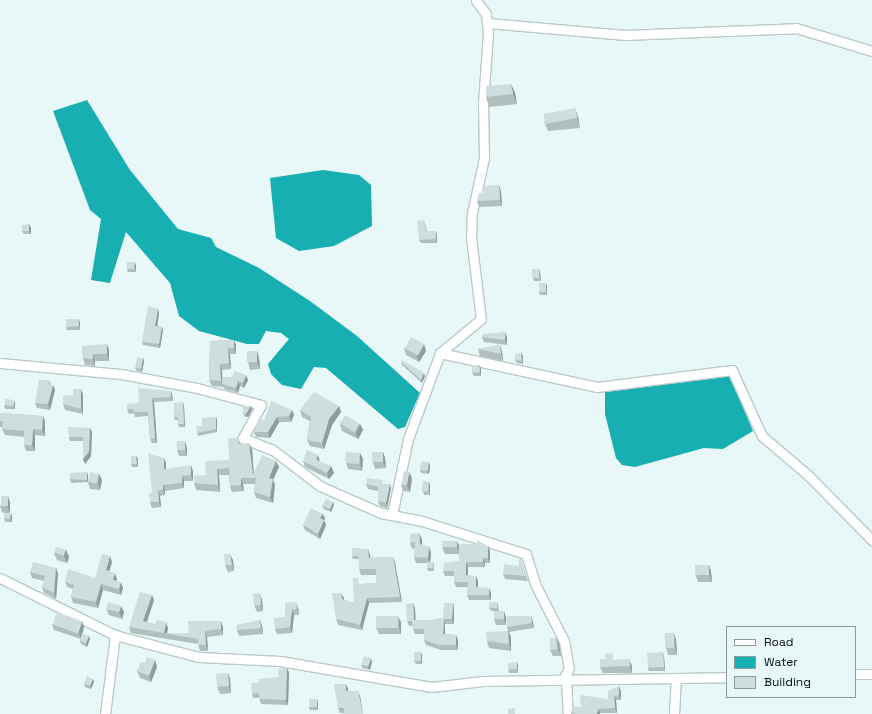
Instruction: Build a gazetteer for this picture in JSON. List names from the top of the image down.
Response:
{
  "legend": ["Road", "Water", "Building"]
}
